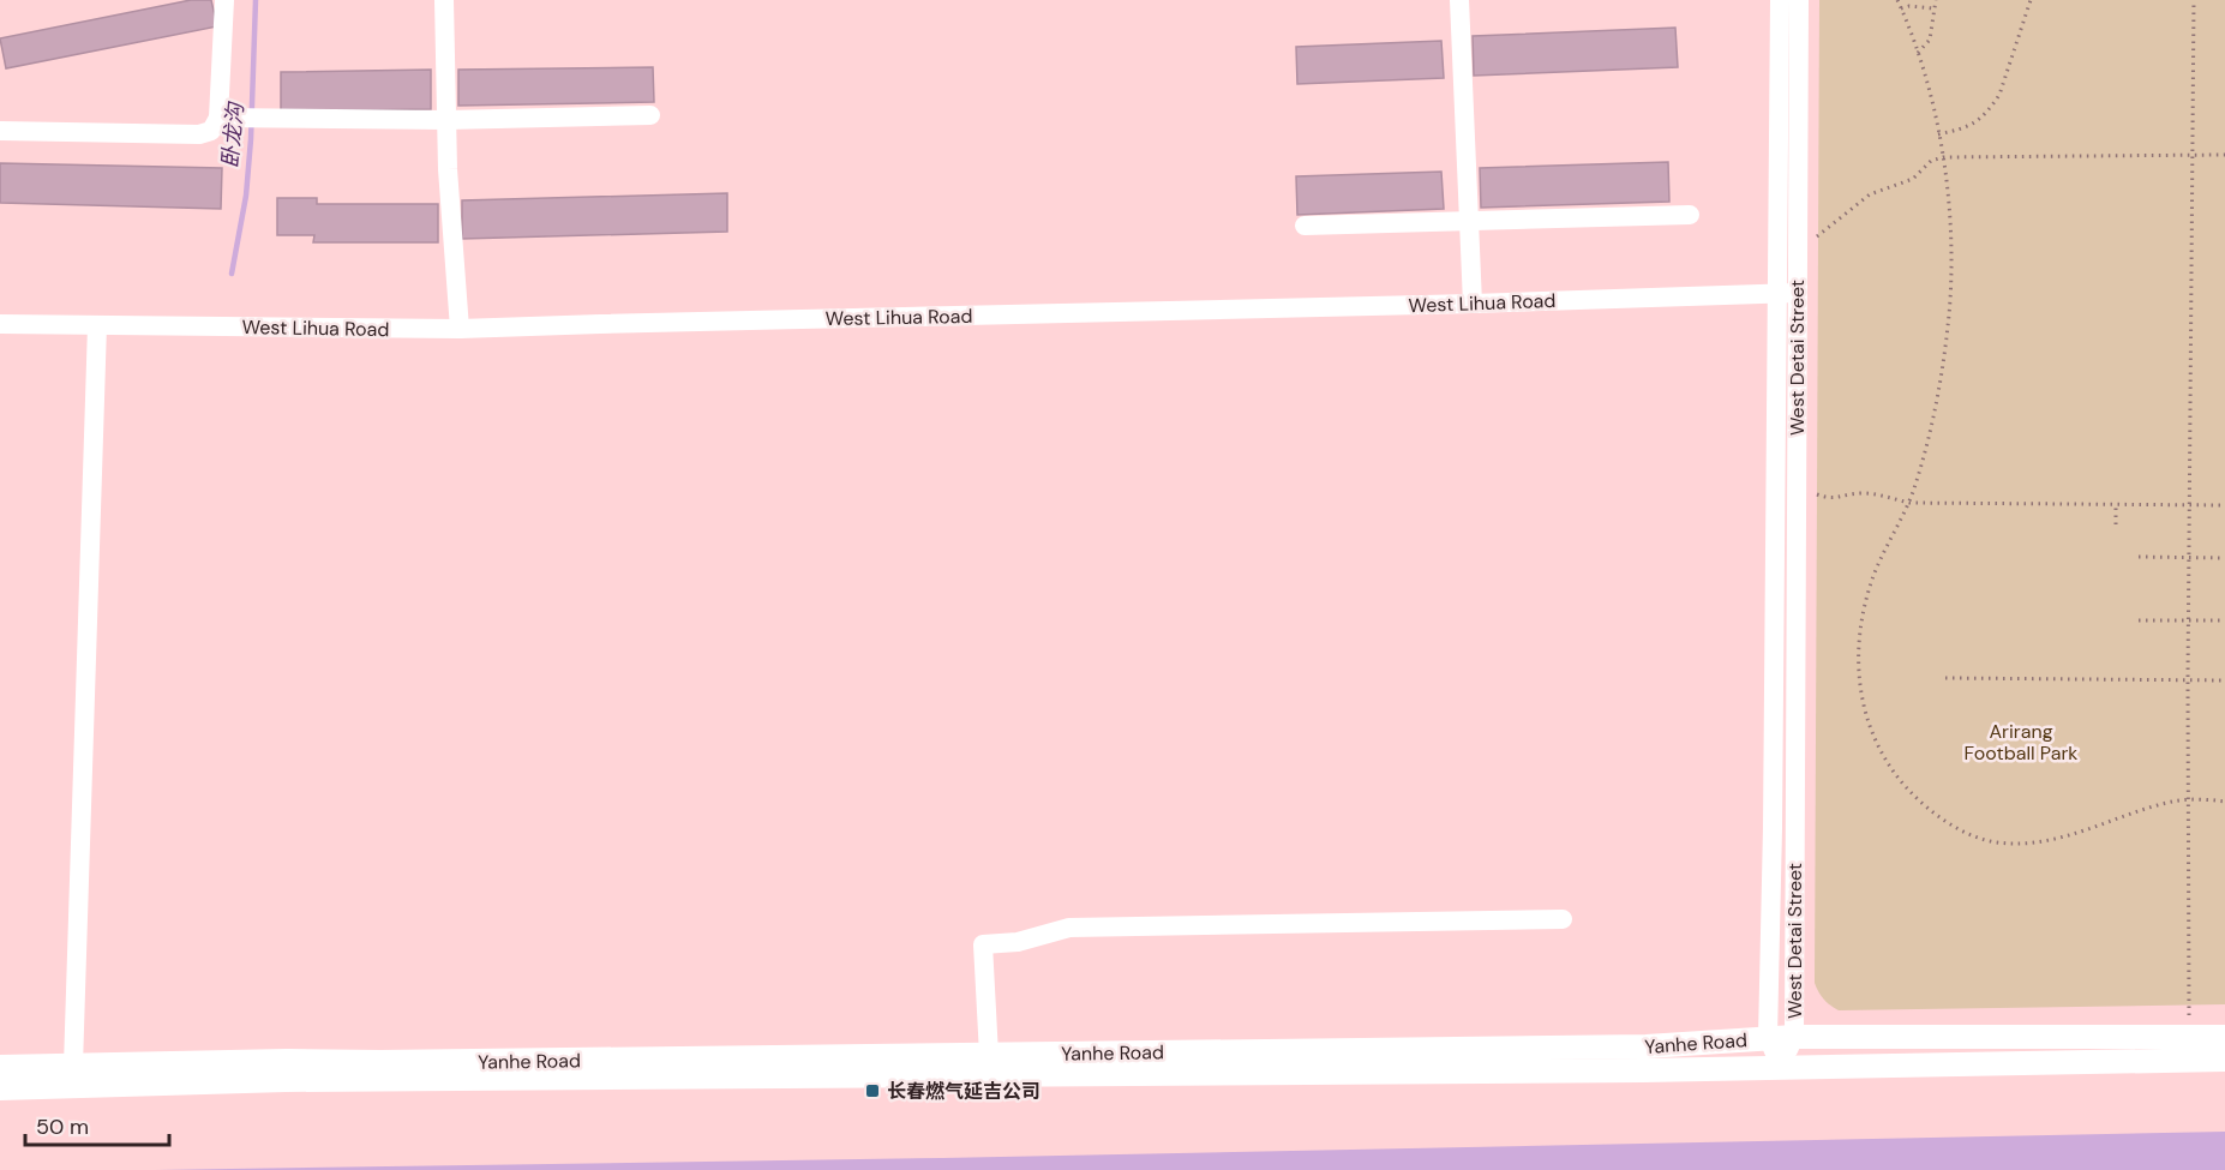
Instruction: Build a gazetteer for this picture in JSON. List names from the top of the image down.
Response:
{
  "streets": {
    "main road": ["Yanhe Road"],
    "street": ["West Lihua Road", "West Detai Street"]
  },
  "crossings": [
    ["West Lihua Road", "West Detai Street"],
    ["West Detai Street", "Yanhe Road"]
  ],
  "water": ["卧龙沟"],
  "parks": ["Arirang Football Park"],
  "places": {
    "transit": ["长春燃气延吉公司"]
  },
  "scale_bar": "50 m"
}
